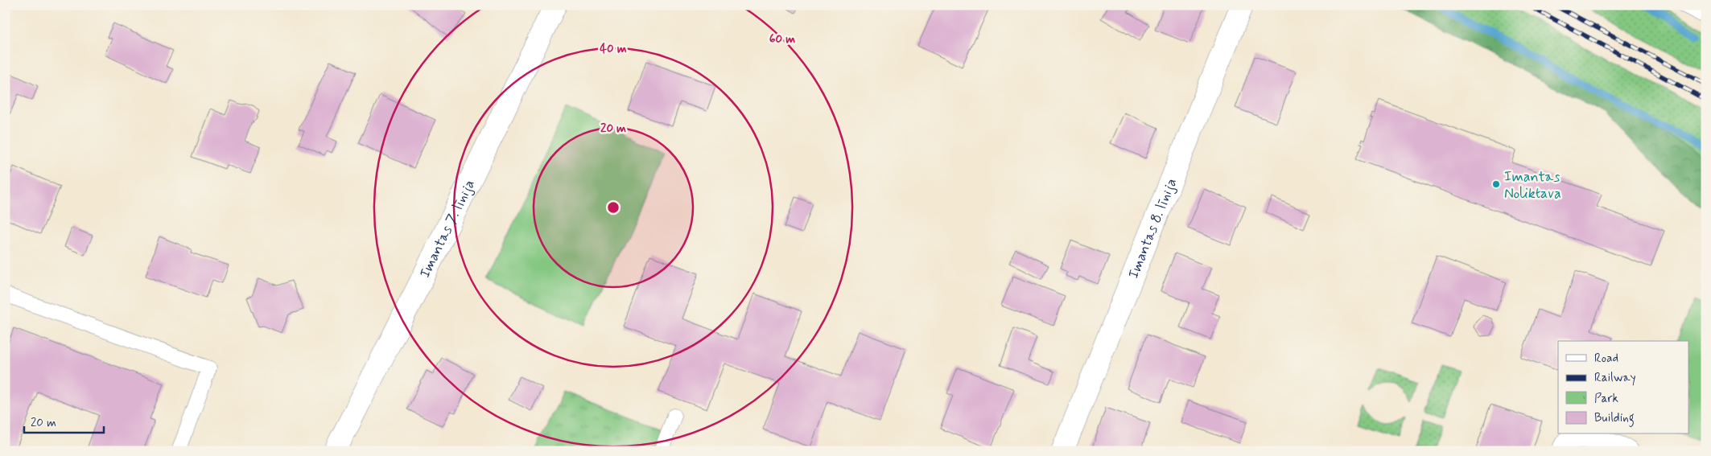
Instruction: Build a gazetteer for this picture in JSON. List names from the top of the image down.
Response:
{
  "streets": {
    "street": ["Imantas 7. līnija", "Imantas 8. līnija"]
  },
  "places": ["Imantas Noliktava"],
  "legend": [
    "Road",
    "Railway",
    "Park",
    "Building"
  ],
  "scale_bar": "20 m",
  "rings": ["60 m", "40 m", "20 m"]
}
